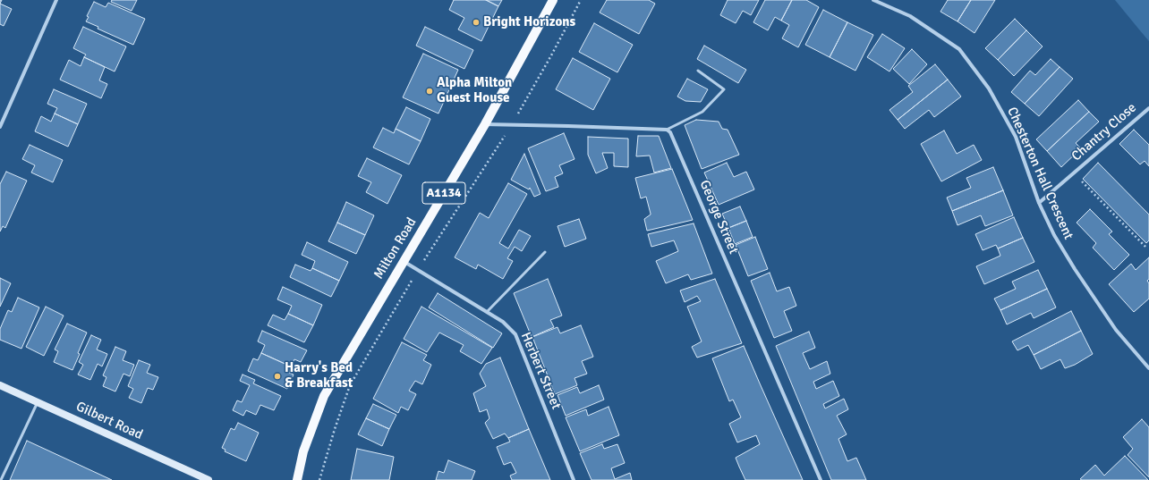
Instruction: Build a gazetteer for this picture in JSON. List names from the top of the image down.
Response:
{
  "streets": {
    "main road": ["A1134", "Milton Road"],
    "street": [
      "Chantry Close",
      "Chesterton Hall Crescent",
      "George Street",
      "Herbert Street",
      "Gilbert Road"
    ]
  },
  "crossings": [
    ["Chantry Close", "Chesterton Hall Crescent"],
    ["Milton Road", "Herbert Street"]
  ],
  "places": ["Bright Horizons", "Alpha Milton Guest House", "Harry's Bed & Breakfast"]
}
